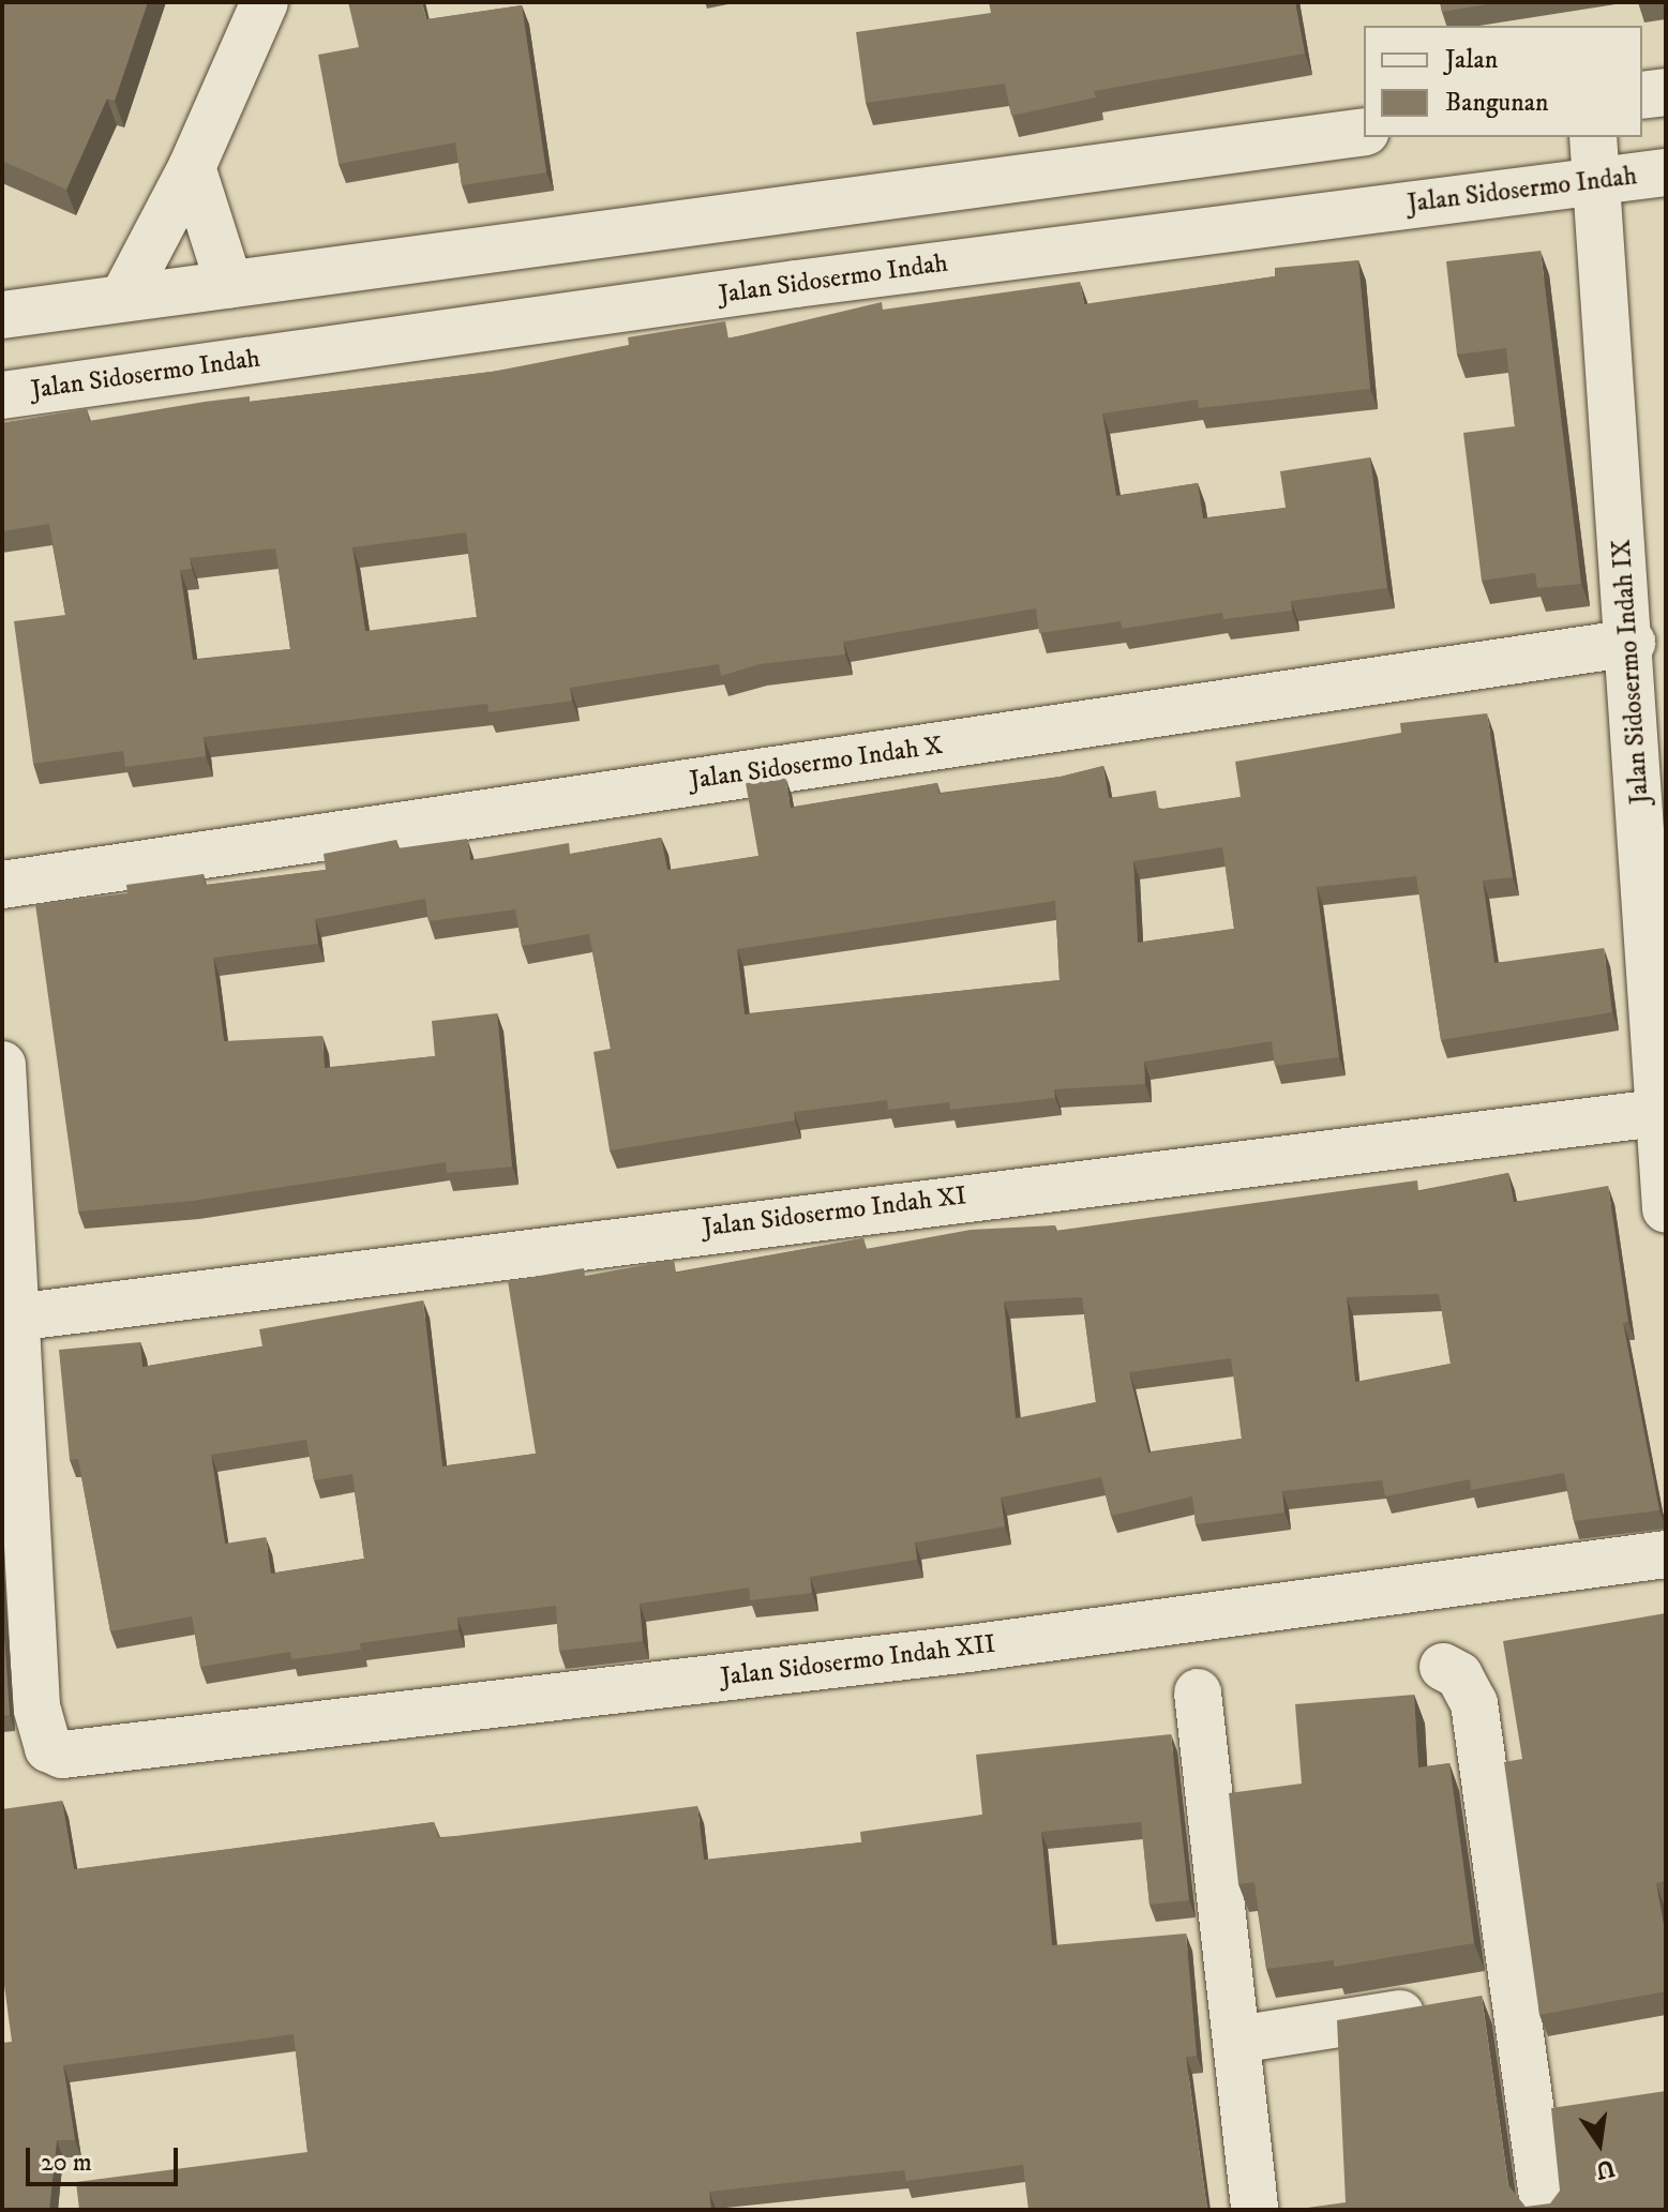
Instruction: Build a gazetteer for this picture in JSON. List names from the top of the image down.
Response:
{
  "streets": {
    "street": [
      "Jalan Sidosermo Indah",
      "Jalan Sidosermo Indah IX",
      "Jalan Sidosermo Indah X",
      "Jalan Sidosermo Indah XI",
      "Jalan Sidosermo Indah XII"
    ]
  },
  "crossings": [
    ["Jalan Sidosermo Indah", "Jalan Sidosermo Indah IX"],
    ["Jalan Sidosermo Indah IX", "Jalan Sidosermo Indah X"],
    ["Jalan Sidosermo Indah IX", "Jalan Sidosermo Indah XI"],
    ["Jalan Sidosermo Indah XI", "Jalan Sidosermo Indah XII"]
  ],
  "legend": ["Jalan", "Bangunan"],
  "scale_bar": "20 m",
  "north": "bottom"
}
